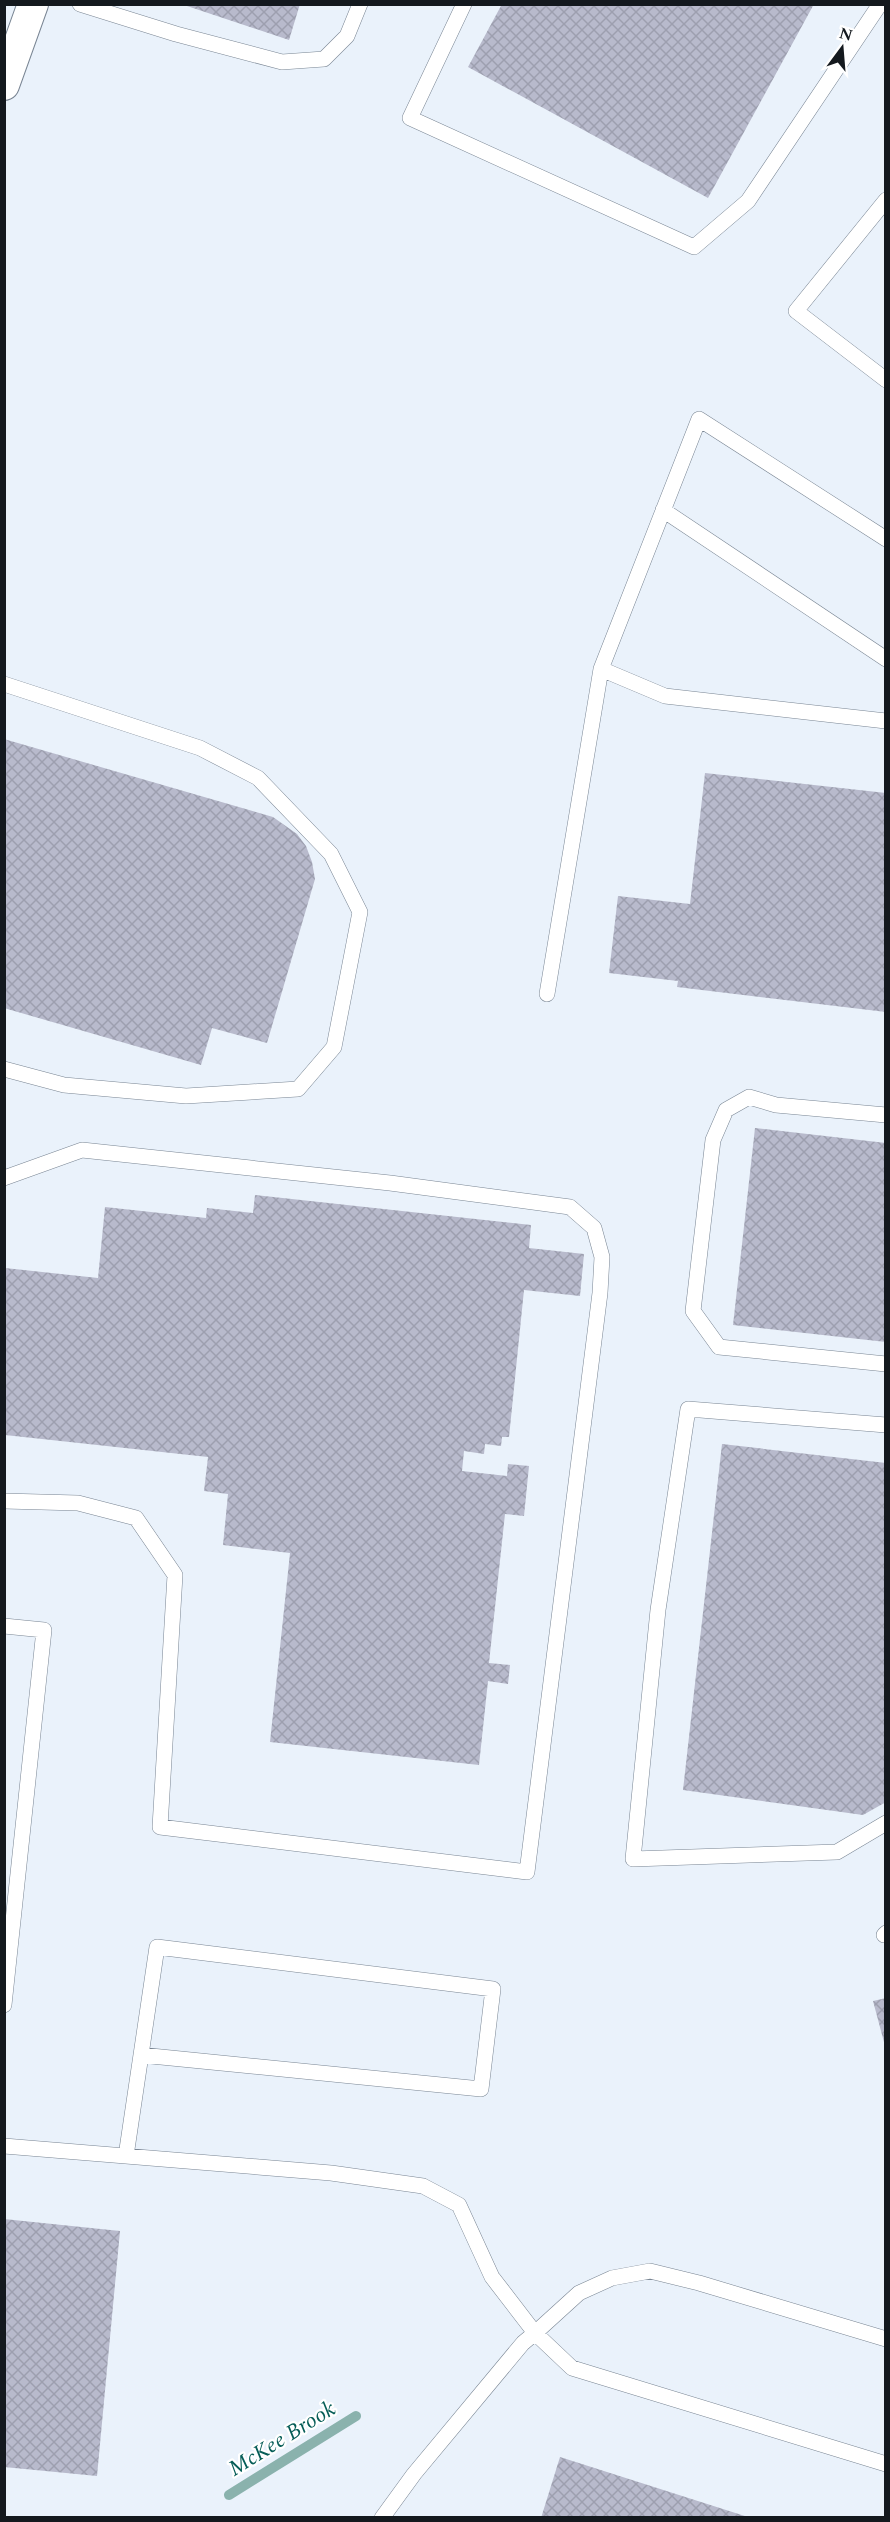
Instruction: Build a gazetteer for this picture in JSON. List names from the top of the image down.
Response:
{
  "water": ["McKee Brook"],
  "north": "top"
}
